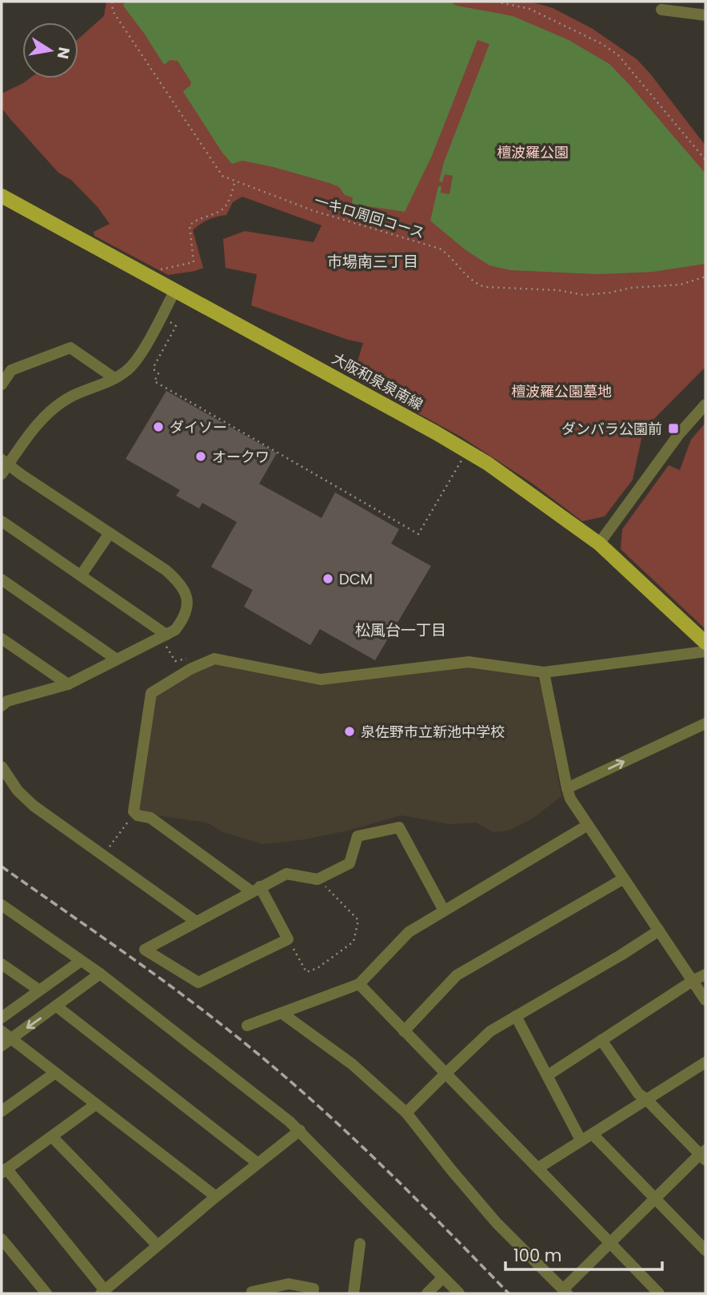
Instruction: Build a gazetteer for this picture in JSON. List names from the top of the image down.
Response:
{
  "streets": {
    "main road": ["大阪和泉泉南線"],
    "path": ["一キロ周回コース"]
  },
  "districts": ["市場南三丁目", "松風台一丁目"],
  "parks": ["檀波羅公園", "檀波羅公園墓地"],
  "places": {
    "other": [
      "ダイソー",
      "オークワ",
      "DCM",
      "泉佐野市立新池中学校"
    ],
    "transit": ["ダンバラ公園前"]
  },
  "scale_bar": "100 m",
  "north": "right"
}
